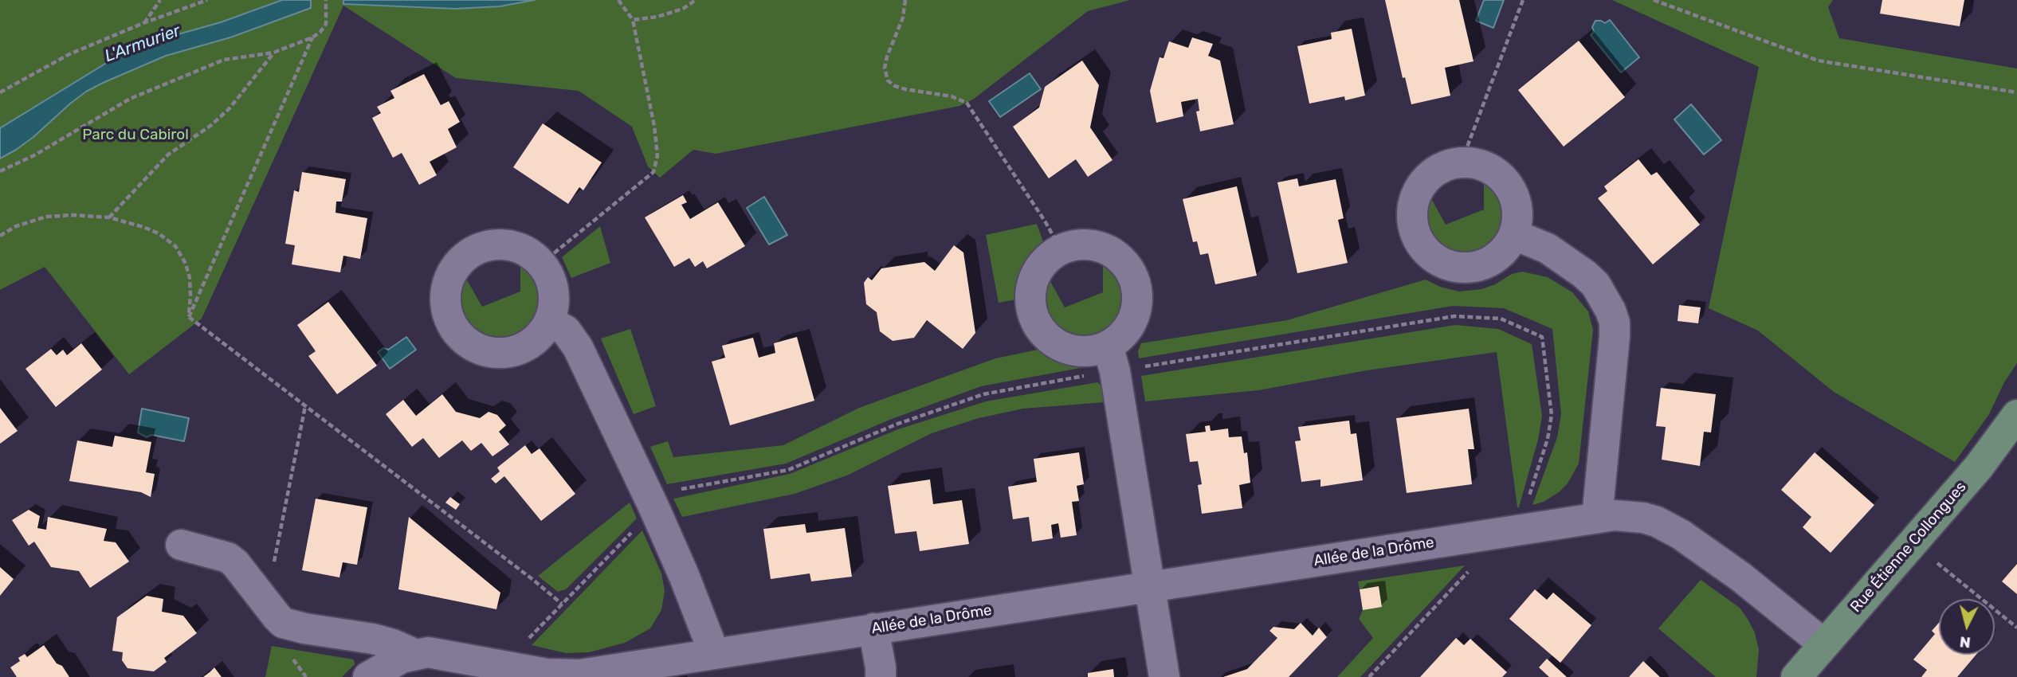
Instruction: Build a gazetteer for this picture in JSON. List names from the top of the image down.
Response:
{
  "streets": {
    "main road": ["Rue Étienne Collongues"],
    "street": ["Allée de la Drôme"]
  },
  "crossings": [
    ["Rue Étienne Collongues", "Allée de la Drôme"]
  ],
  "water": ["L'Armurier"],
  "parks": ["Parc du Cabirol"],
  "north": "bottom"
}
